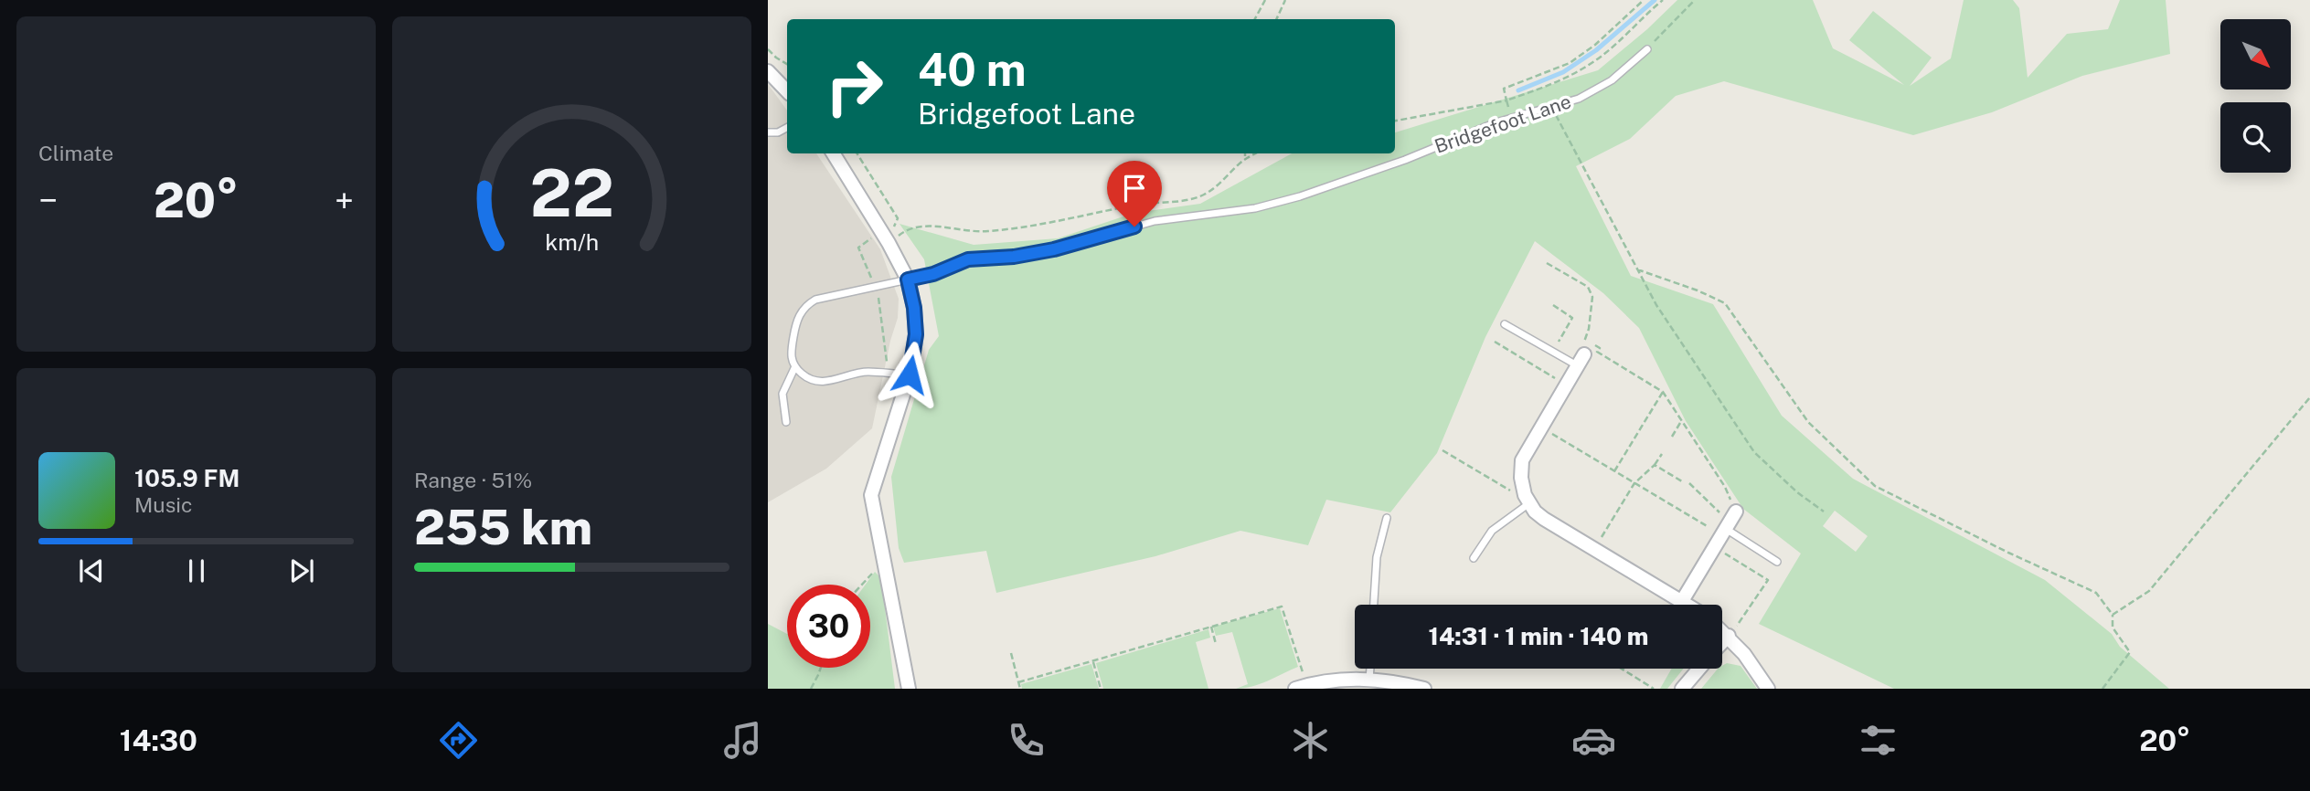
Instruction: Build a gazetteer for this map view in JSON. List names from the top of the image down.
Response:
{
  "streets": {
    "lane": ["Bridgefoot Lane"]
  },
  "north": "bottom right",
  "page": {
    "tile": [
      "Climate",
      ["Range · 51%", "255 km"]
    ],
    "turn": ["40 m", "Bridgefoot Lane"],
    "heat": ["−", "20°", "+"],
    "song": ["105.9 FM", "Music"],
    "limit": "30",
    "trip": "14:31 · 1 min · 140 m",
    "tabs": ["14:30", "20°"],
    "gauge": ["22", "km/h"]
  }
}
